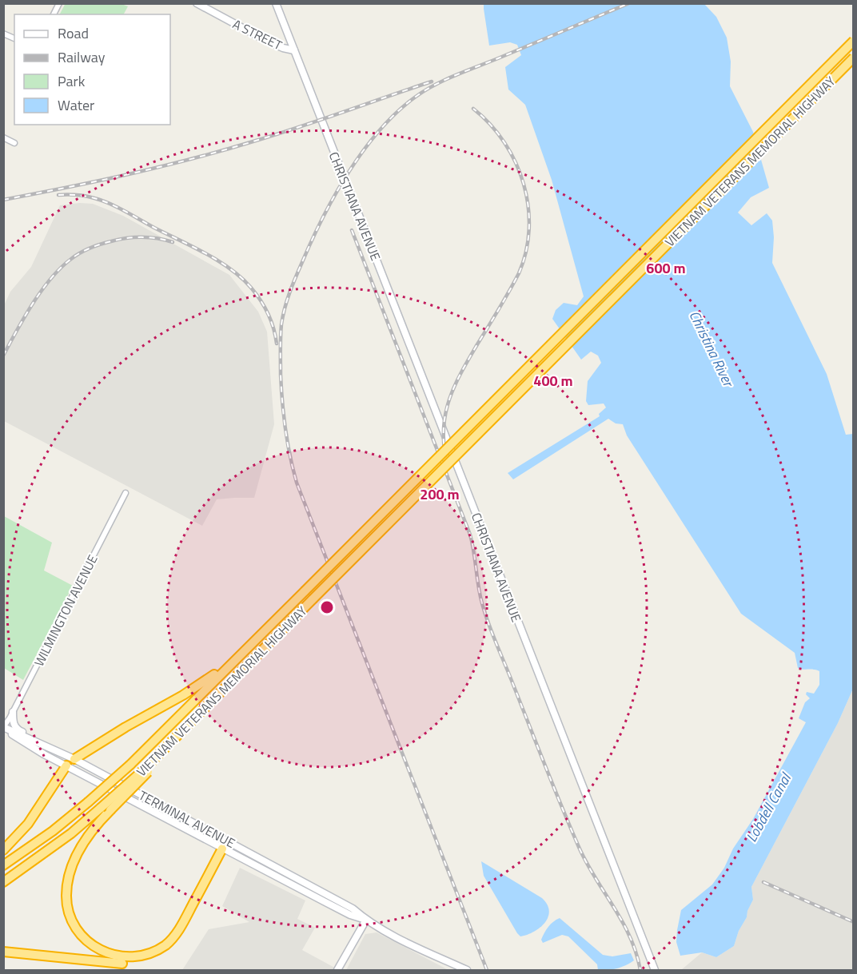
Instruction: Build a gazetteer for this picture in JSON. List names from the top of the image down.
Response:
{
  "streets": {
    "highway": ["VIETNAM VETERANS MEMORIAL HIGHWAY"],
    "main road": ["A STREET", "CHRISTIANA AVENUE", "TERMINAL AVENUE"],
    "street": ["WILMINGTON AVENUE"]
  },
  "crossings": [
    ["A STREET", "CHRISTIANA AVENUE"],
    ["WILMINGTON AVENUE", "TERMINAL AVENUE"]
  ],
  "water": ["Christina River", "Lobdell Canal"],
  "legend": [
    "Road",
    "Railway",
    "Park",
    "Water"
  ],
  "rings": ["600 m", "400 m", "200 m"]
}
